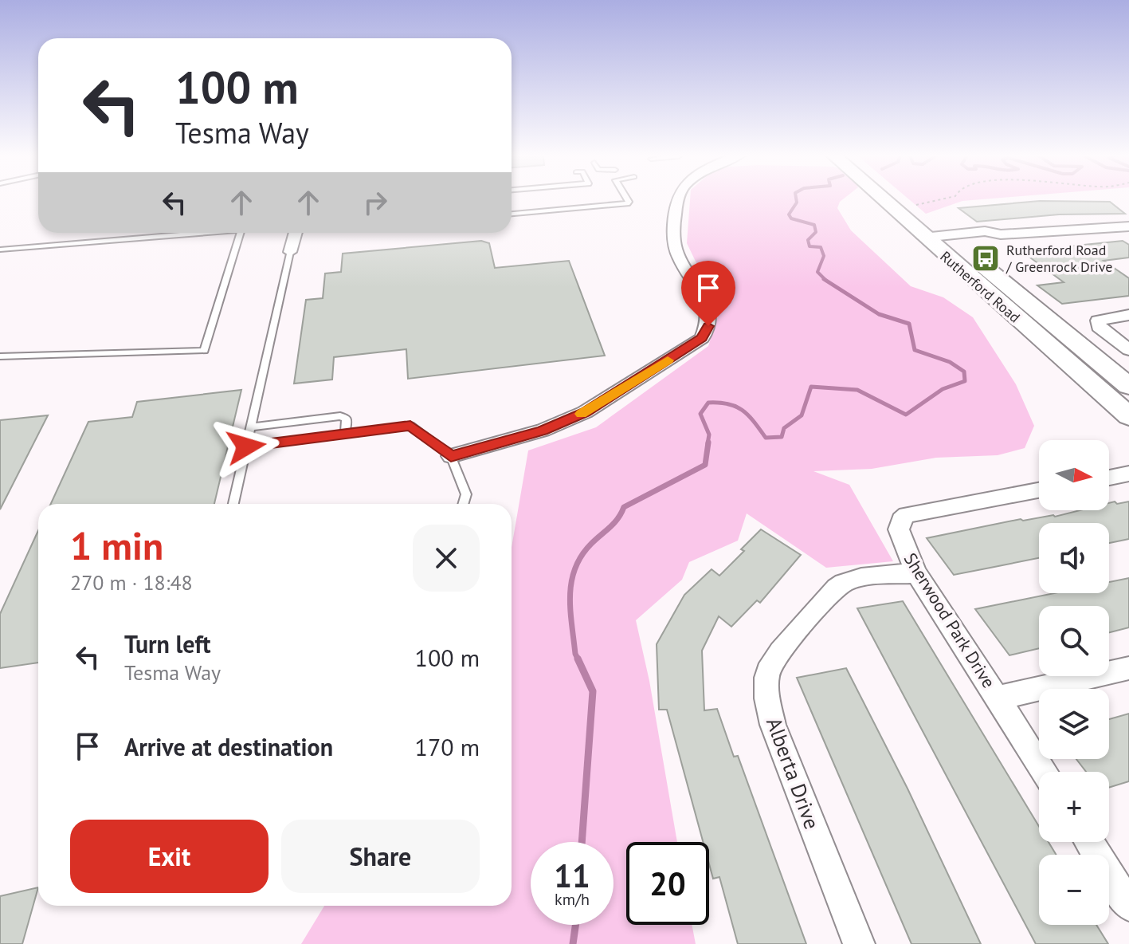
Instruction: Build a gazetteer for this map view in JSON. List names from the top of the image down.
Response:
{
  "streets": {
    "main road": ["Rutherford Road"],
    "street": ["Sherwood Park Drive", "Alberta Drive"]
  },
  "crossings": [
    ["Sherwood Park Drive", "Alberta Drive"]
  ],
  "places": {
    "bus stop": ["Rutherford Road / Greenrock Drive"]
  },
  "north": "right",
  "page": {
    "turn": ["100 m", "Tesma Way"],
    "map_buttons": ["+", "−"],
    "heading": ["1 min", "270 m · 18:48"],
    "list": [
      {
        "name": "Turn left",
        "note": "Tesma Way",
        "value": "100 m"
      },
      {
        "name": "Arrive at destination",
        "value": "170 m"
      }
    ],
    "buttons": ["Exit", "Share"],
    "speed": "11 km/h",
    "limit": "20"
  }
}
